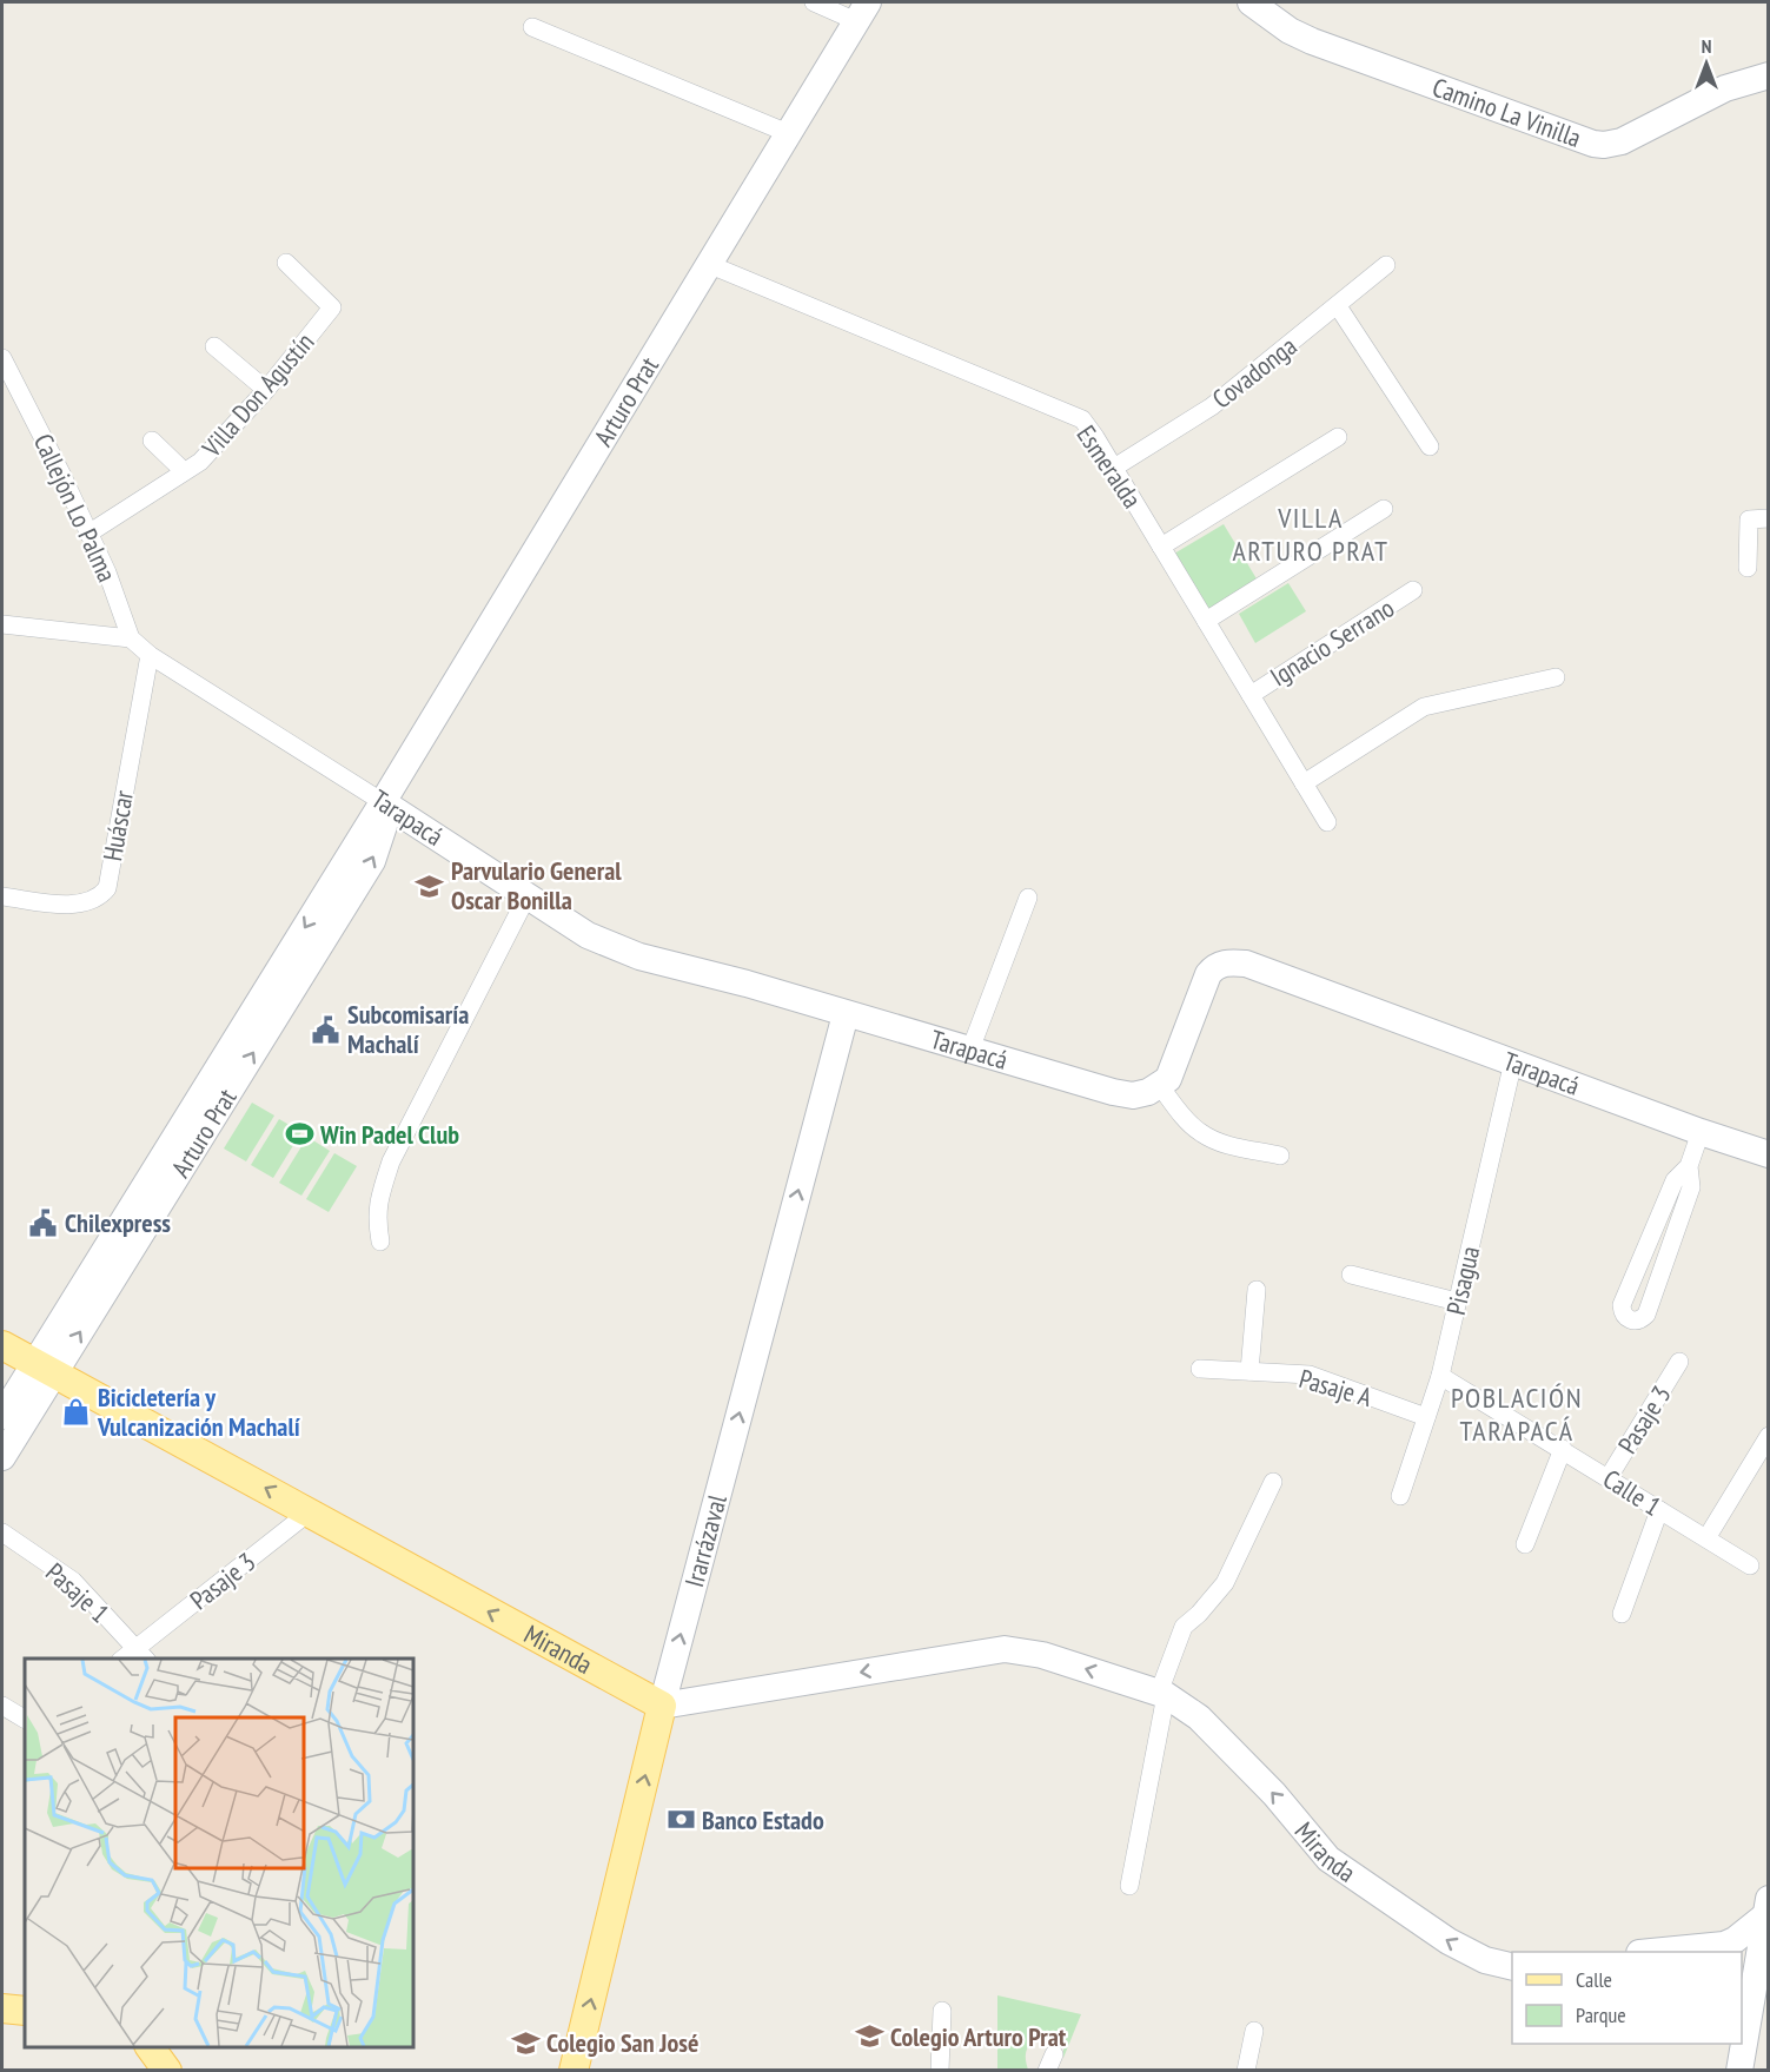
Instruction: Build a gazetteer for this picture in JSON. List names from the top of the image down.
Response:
{
  "streets": {
    "main road": ["Irarrázaval", "Miranda"],
    "street": [
      "Camino La Vinilla",
      "Covadonga",
      "Villa Don Agustín",
      "Arturo Prat",
      "Esmeralda",
      "Callejón Lo Palma",
      "Ignacio Serrano",
      "Tarapacá",
      "Huáscar",
      "Pisagua",
      "Pasaje A",
      "Pasaje 3",
      "Calle 1",
      "Pasaje 1"
    ]
  },
  "crossings": [
    ["Covadonga", "Esmeralda"],
    ["Villa Don Agustín", "Callejón Lo Palma"],
    ["Arturo Prat", "Esmeralda"],
    ["Arturo Prat", "Tarapacá"],
    ["Arturo Prat", "Miranda"],
    ["Esmeralda", "Ignacio Serrano"],
    ["Callejón Lo Palma", "Tarapacá"],
    ["Callejón Lo Palma", "Huáscar"],
    ["Tarapacá", "Huáscar"],
    ["Tarapacá", "Pisagua"],
    ["Tarapacá", "Irarrázaval"],
    ["Pisagua", "Pasaje A"],
    ["Pisagua", "Calle 1"],
    ["Pasaje 3", "Calle 1"],
    ["Pasaje 3", "Pasaje 1"],
    ["Pasaje 3", "Miranda"],
    ["Irarrázaval", "Miranda"]
  ],
  "one_way": ["Irarrázaval", "Miranda"],
  "districts": ["VILLA ARTURO PRAT", "POBLACIÓN TARAPACÁ"],
  "places": {
    "school or university": ["Parvulario General Oscar Bonilla", "Colegio Arturo Prat", "Colegio San José"],
    "public building": ["Subcomisaría Machalí", "Chilexpress"],
    "sports": ["Win Padel Club"],
    "shop": ["Bicicletería y Vulcanización Machalí"],
    "bank": ["Banco Estado"]
  },
  "legend": ["Calle", "Parque"],
  "north": "top"
}
